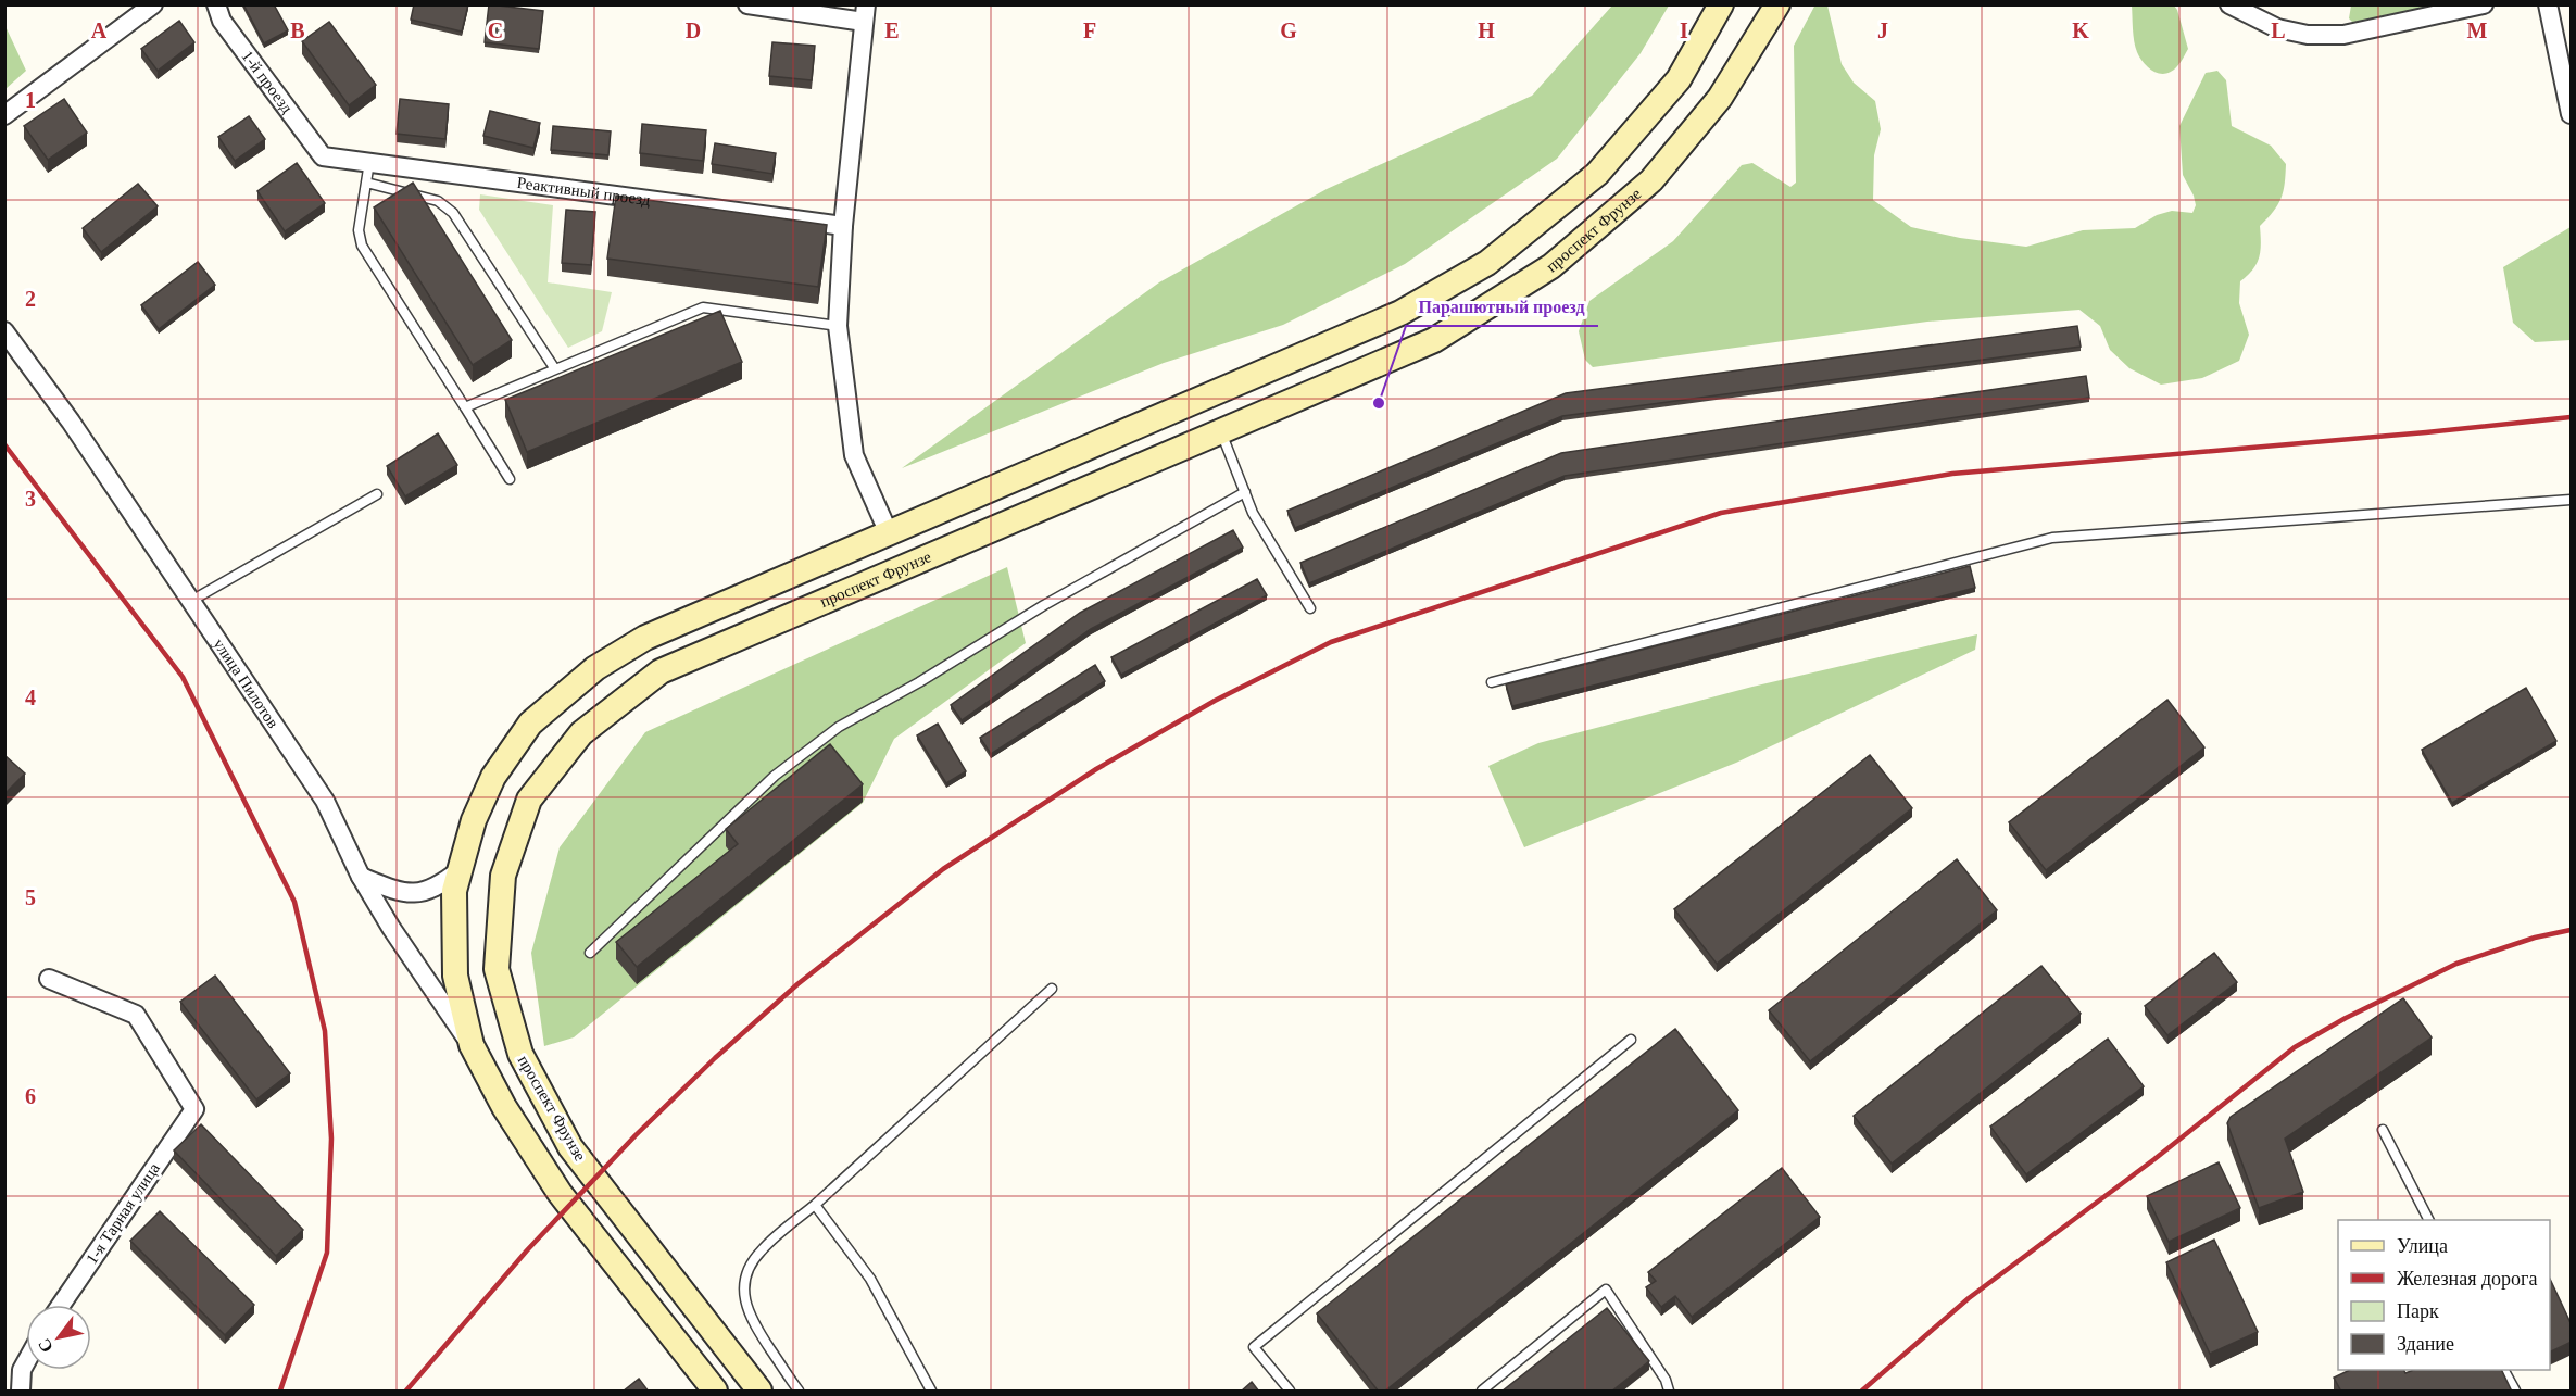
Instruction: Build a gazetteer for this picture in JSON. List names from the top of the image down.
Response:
{
  "streets": {
    "main road": ["проспект Фрунзе"],
    "street": [
      "1-й проезд",
      "Реактивный проезд",
      "улица Пилотов",
      "1-я Тарная улица"
    ]
  },
  "crossings": [
    ["1-й проезд", "Реактивный проезд"]
  ],
  "places": ["Парашютный проезд"],
  "legend": [
    "Улица",
    "Железная дорога",
    "Парк",
    "Здание"
  ],
  "north": "bottom left",
  "grid": {
    "columns": [
      "A",
      "B",
      "C",
      "D",
      "E",
      "F",
      "G",
      "H",
      "I",
      "J",
      "K",
      "L",
      "M"
    ],
    "rows": [
      "1",
      "2",
      "3",
      "4",
      "5",
      "6"
    ]
  }
}
